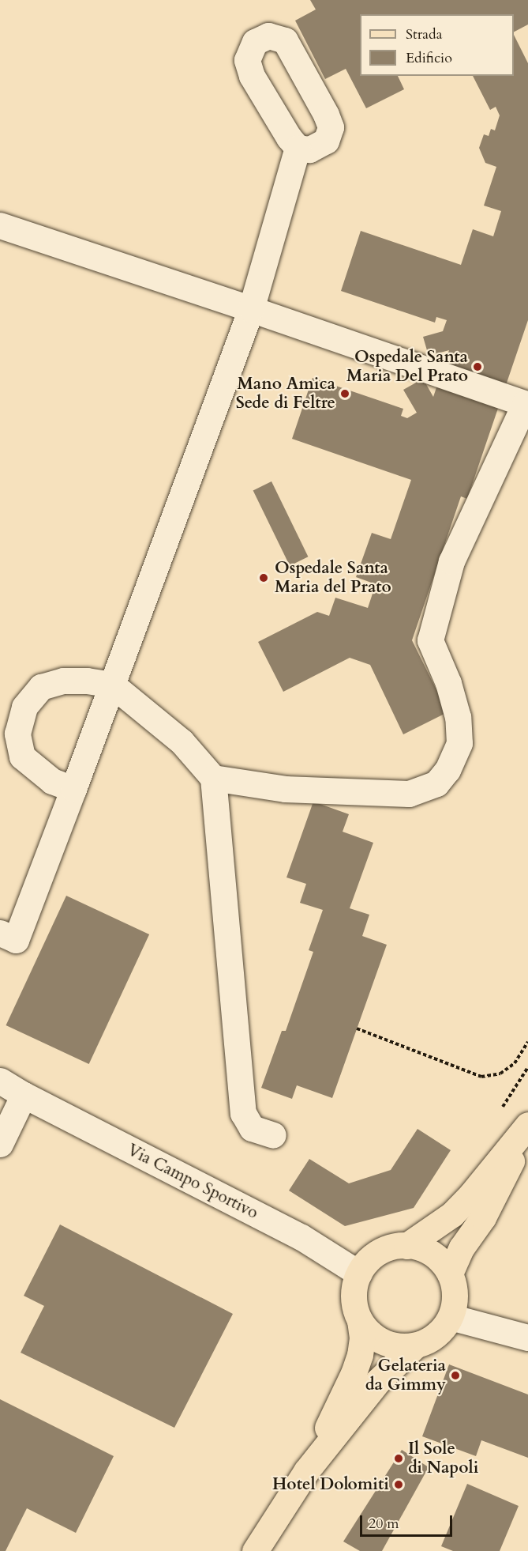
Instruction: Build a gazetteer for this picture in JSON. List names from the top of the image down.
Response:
{
  "streets": {
    "street": ["Via Campo Sportivo"]
  },
  "places": [
    "Ospedale Santa Maria Del Prato",
    "Mano Amica Sede di Feltre",
    "Ospedale Santa Maria del Prato",
    "Gelateria da Gimmy",
    "Il Sole di Napoli",
    "Hotel Dolomiti"
  ],
  "legend": ["Strada", "Edificio"],
  "scale_bar": "20 m"
}
